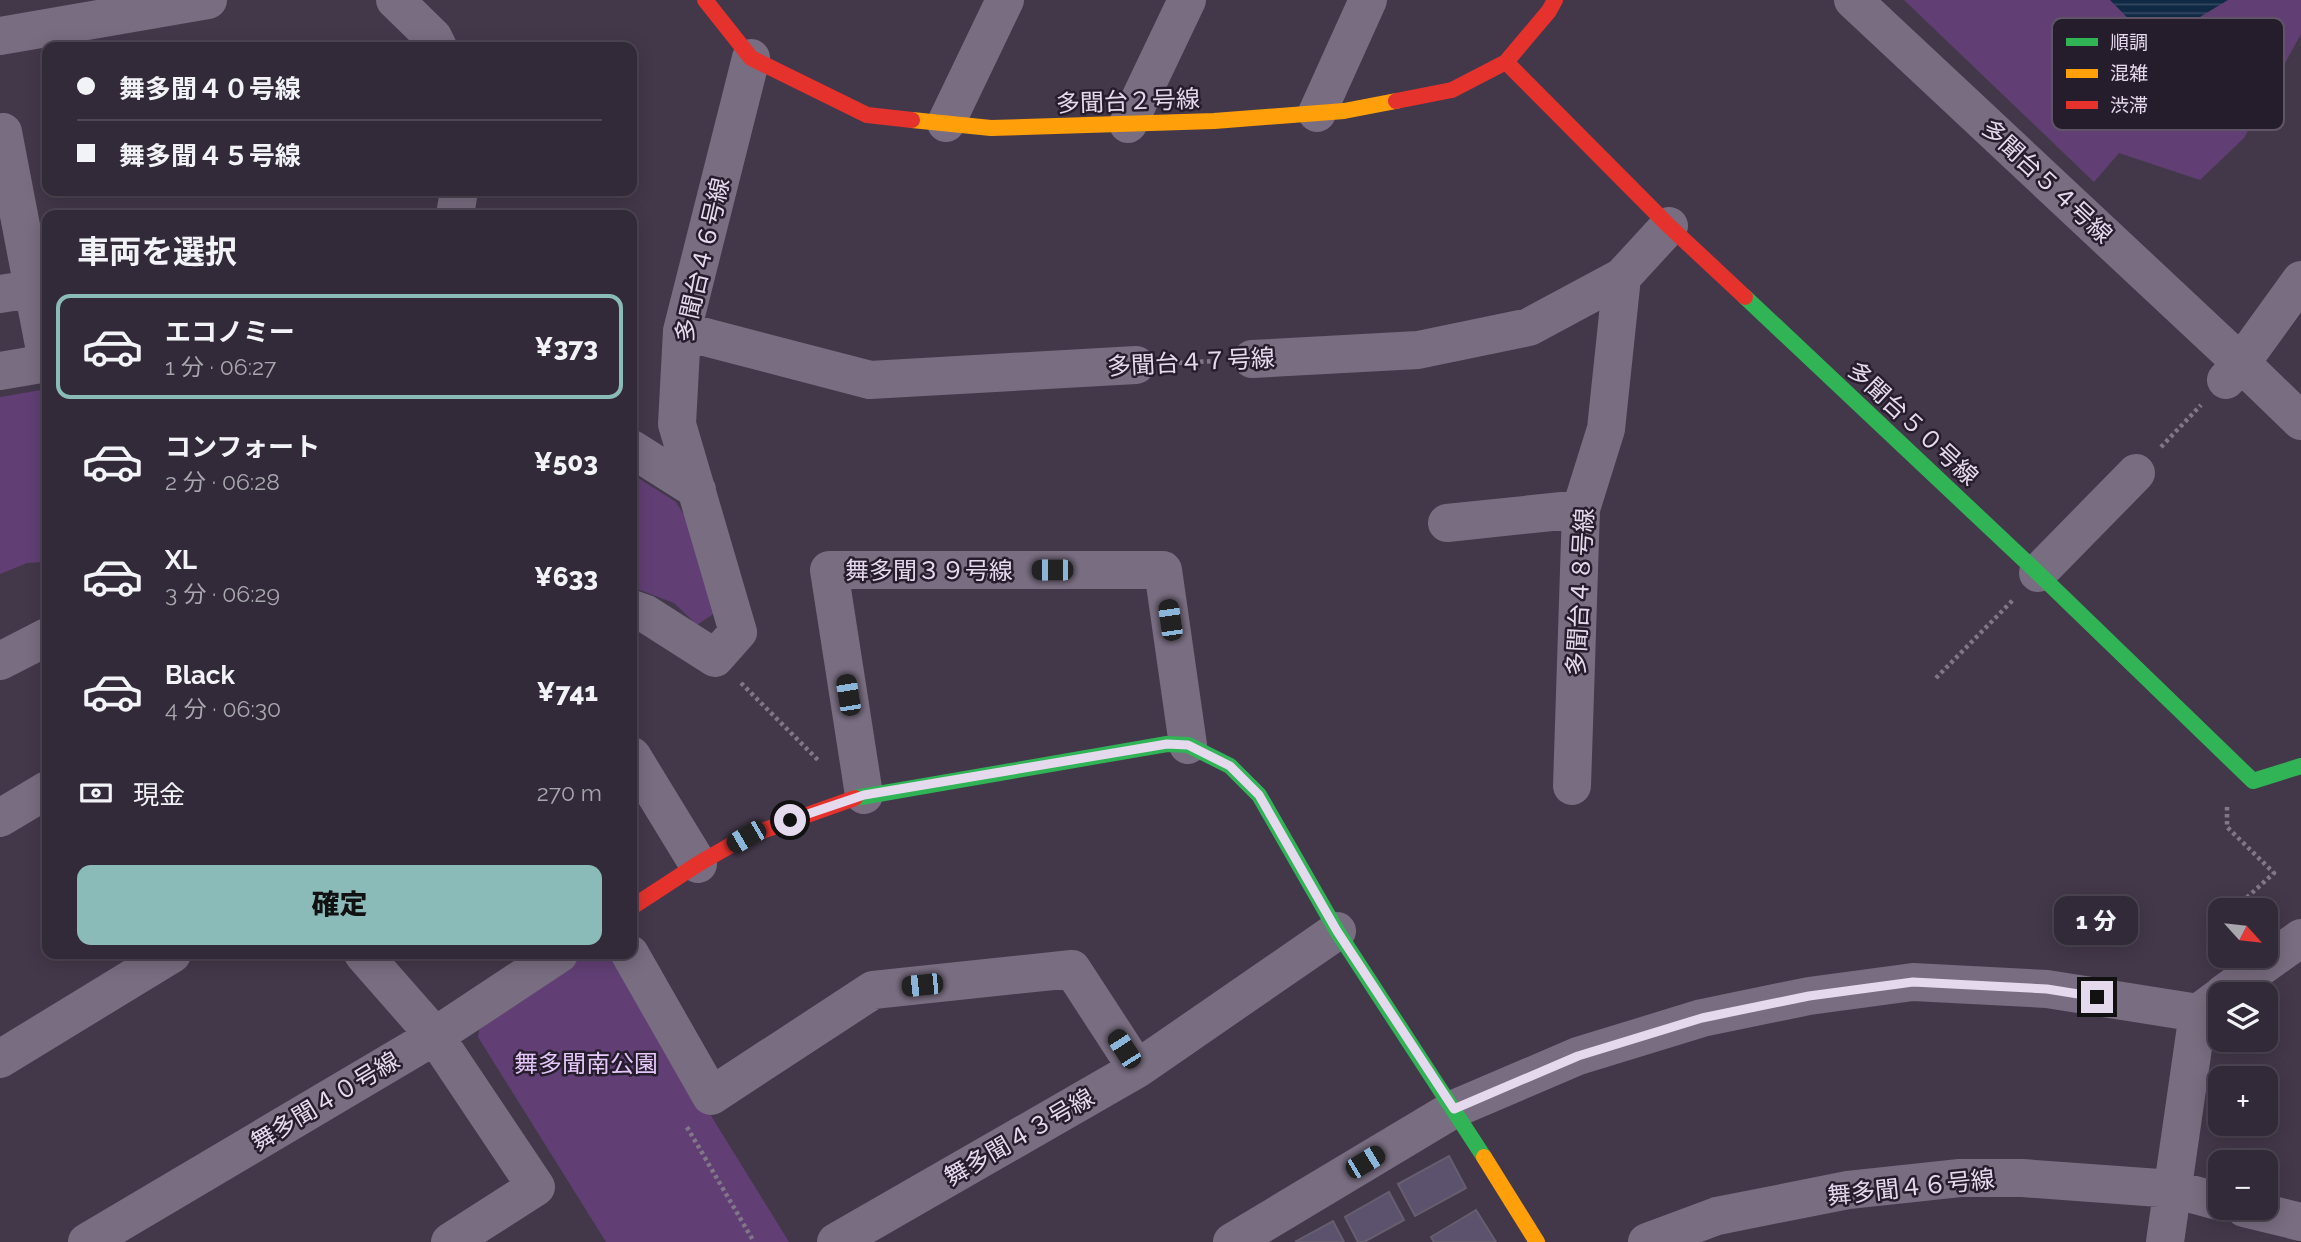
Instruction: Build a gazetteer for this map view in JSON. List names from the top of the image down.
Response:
{
  "streets": {
    "street": [
      "多聞台２号線",
      "多聞台５４号線",
      "多聞台４６号線",
      "多聞台４７号線",
      "多聞台５０号線",
      "舞多聞３９号線",
      "多聞台４８号線",
      "舞多聞４０号線",
      "舞多聞４３号線",
      "舞多聞４６号線"
    ]
  },
  "crossings": [
    ["多聞台２号線", "多聞台４６号線"],
    ["多聞台２号線", "多聞台５０号線"],
    ["多聞台４６号線", "多聞台４７号線"],
    ["多聞台４７号線", "多聞台５０号線"],
    ["多聞台４７号線", "多聞台４８号線"]
  ],
  "parks": ["舞多聞南公園"],
  "legend": ["順調", "混雑", "渋滞"],
  "north": "bottom right",
  "page": {
    "banner": ["舞多聞４０号線", "舞多聞４５号線"],
    "heading": "車両を選択",
    "list": [
      {
        "name": "エコノミー",
        "note": "1 分 · 06:27",
        "value": "¥373"
      },
      {
        "name": "コンフォート",
        "note": "2 分 · 06:28",
        "value": "¥503"
      },
      {
        "name": "XL",
        "note": "3 分 · 06:29",
        "value": "¥633"
      },
      {
        "name": "Black",
        "note": "4 分 · 06:30",
        "value": "¥741"
      }
    ],
    "pay": ["現金", "270 m"],
    "buttons": "確定",
    "bubble": "1 分",
    "map_buttons": ["+", "−"]
  }
}
